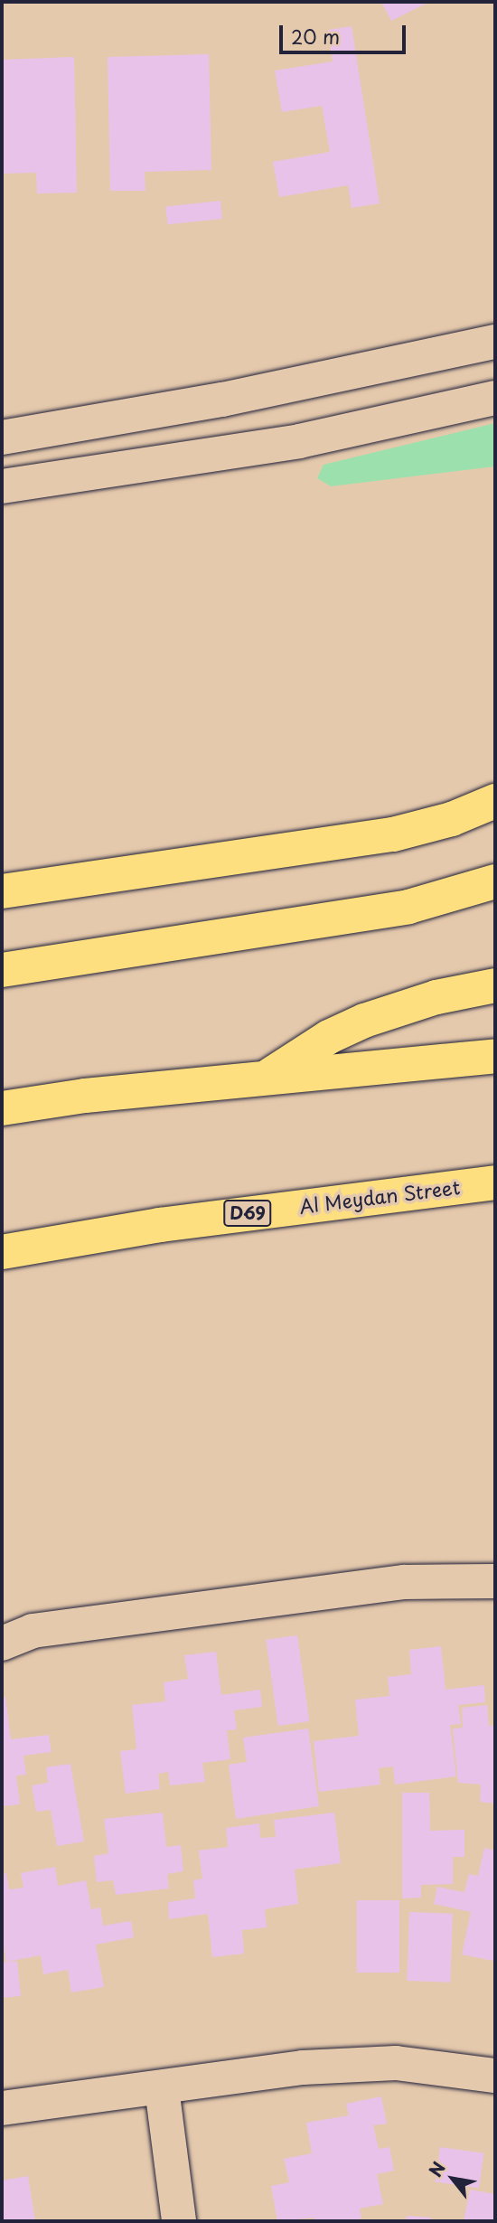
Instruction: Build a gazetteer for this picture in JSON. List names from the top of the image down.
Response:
{
  "streets": {
    "main road": ["Al Meydan Street", "D69"]
  },
  "scale_bar": "20 m",
  "north": "top left"
}
